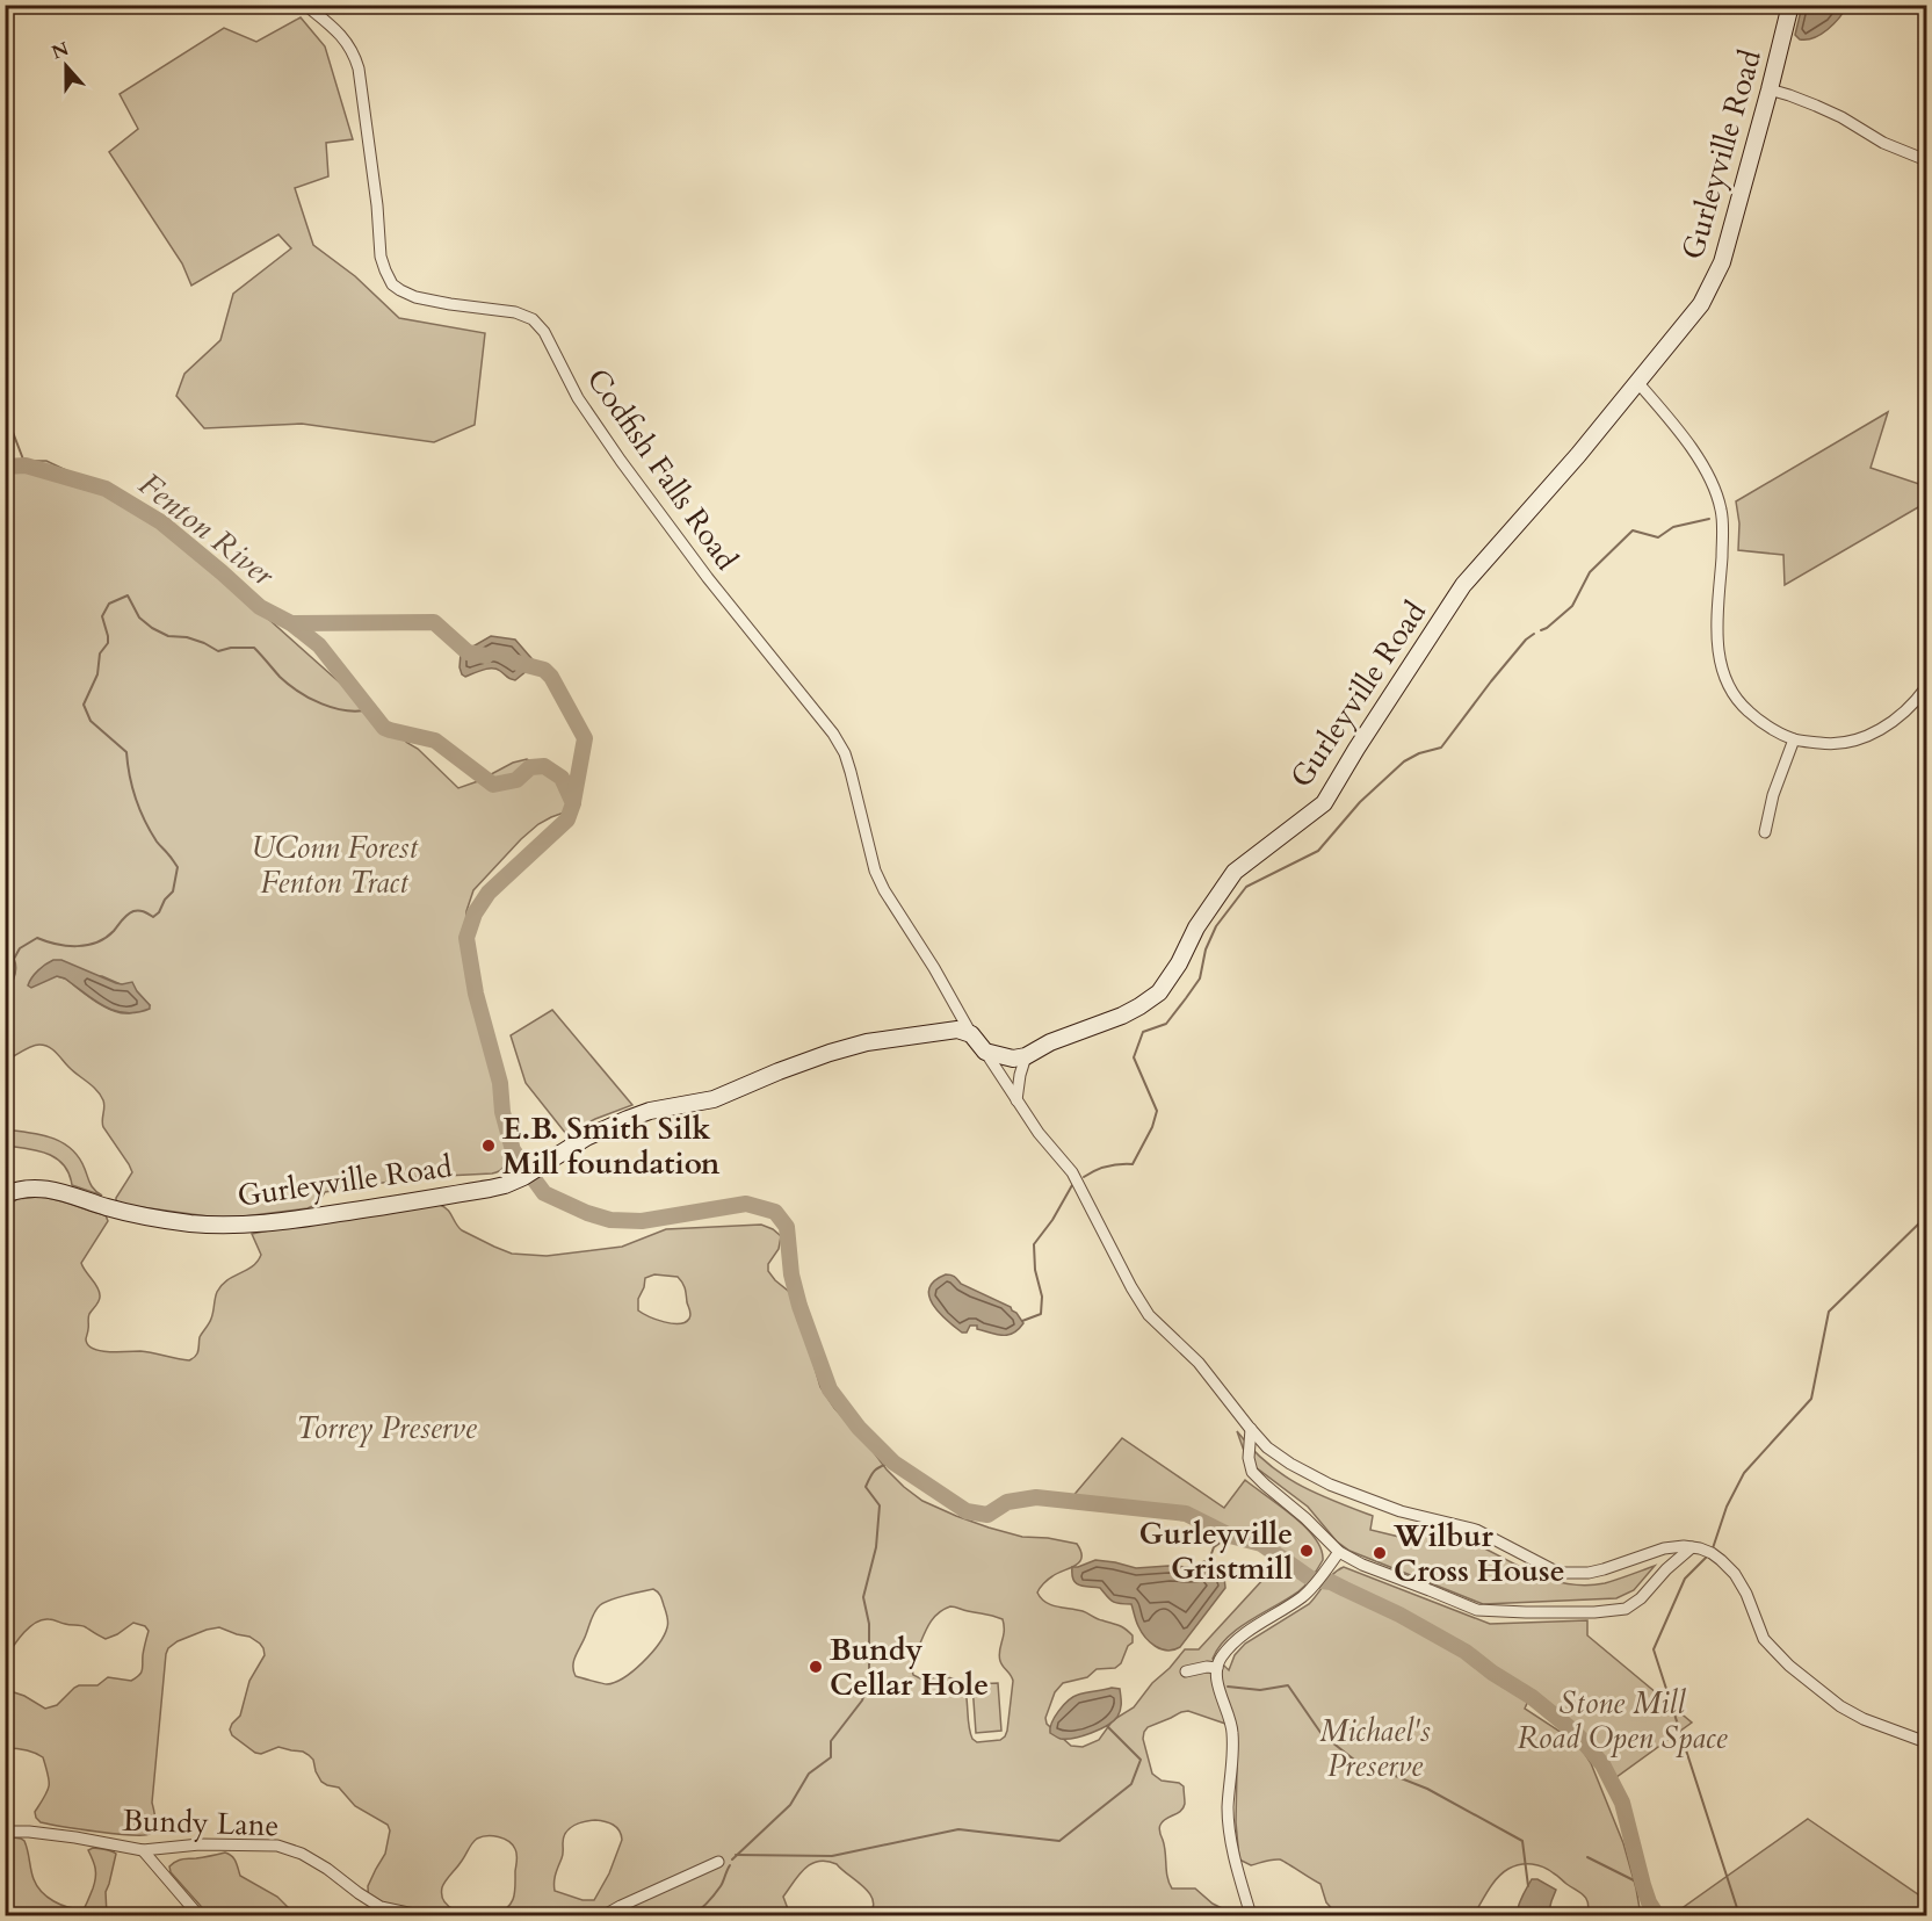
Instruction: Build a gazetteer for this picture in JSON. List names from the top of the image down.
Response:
{
  "streets": {
    "street": ["Gurleyville Road", "Codfish Falls Road", "Bundy Lane"]
  },
  "crossings": [
    ["Gurleyville Road", "Codfish Falls Road"]
  ],
  "water": ["Fenton River"],
  "parks": [
    "UConn Forest Fenton Tract",
    "Torrey Preserve",
    "Stone Mill Road Open Space",
    "Michael's Preserve"
  ],
  "places": [
    "E.B. Smith Silk Mill foundation",
    "Gurleyville Gristmill",
    "Wilbur Cross House",
    "Bundy Cellar Hole"
  ],
  "north": "top"
}
